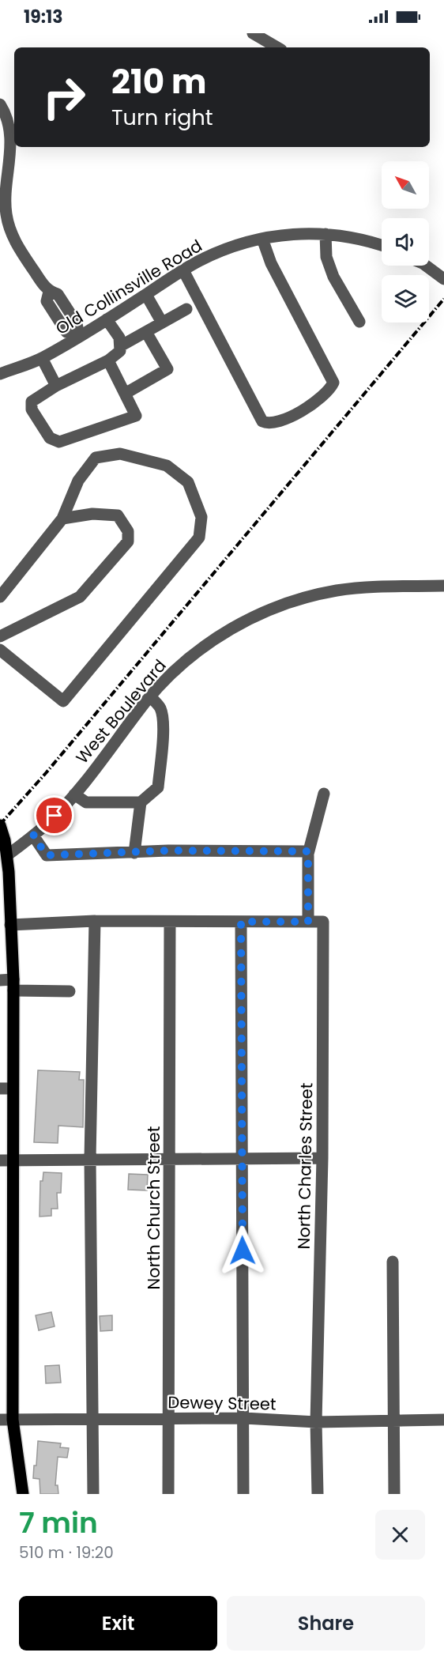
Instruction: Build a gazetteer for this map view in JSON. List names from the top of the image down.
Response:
{
  "streets": {
    "street": [
      "Old Collinsville Road",
      "West Boulevard",
      "North Charles Street",
      "North Church Street",
      "Dewey Street"
    ]
  },
  "crossings": [
    ["North Charles Street", "Dewey Street"],
    ["North Church Street", "Dewey Street"]
  ],
  "north": "top left",
  "page": {
    "status": "19:13",
    "turn": ["210 m", "Turn right"],
    "heading": ["7 min", "510 m · 19:20"],
    "buttons": ["Exit", "Share"]
  }
}
